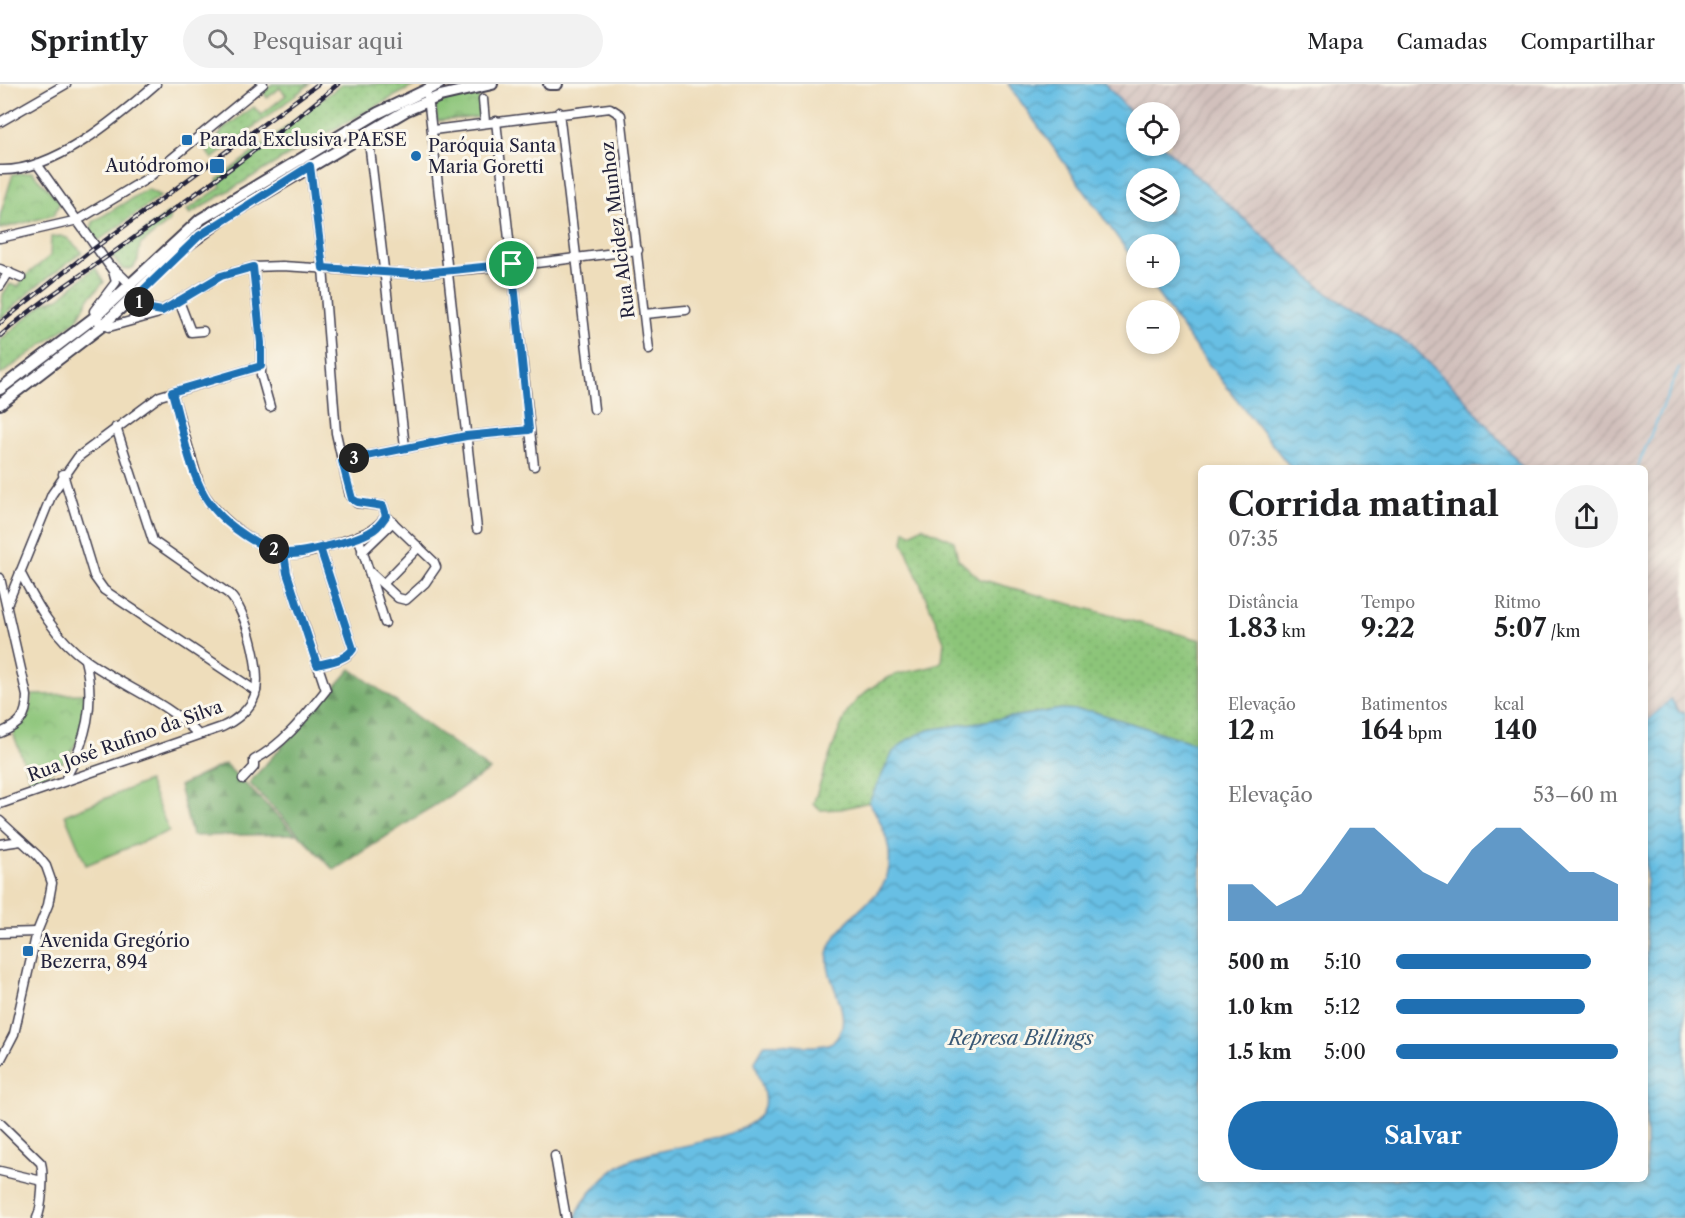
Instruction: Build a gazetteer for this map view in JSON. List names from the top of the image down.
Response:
{
  "streets": {
    "street": ["Rua Alcidez Munhoz", "Rua José Rufino da Silva"]
  },
  "water": ["Represa Billings"],
  "places": {
    "transit": ["Parada Exclusiva PAESE", "Autódromo", "Avenida Gregório Bezerra, 894"],
    "other": ["Paróquia Santa Maria Goretti"]
  },
  "page": {
    "header": "Sprintly",
    "search": "Pesquisar aqui",
    "nav": ["Mapa", "Camadas", "Compartilhar"],
    "map_buttons": ["+", "−"],
    "pins": ["1", "3", "2"],
    "heading": ["Corrida matinal", "07:35"],
    "stats": [
      ["Distância", "1.83 km"],
      ["Tempo", "9:22"],
      ["Ritmo", "5:07 /km"],
      ["Elevação", "12 m"],
      ["Batimentos", "164 bpm"],
      ["kcal", "140"]
    ],
    "chart": ["Elevação", "53–60 m"],
    "list": [
      {
        "name": "500 m",
        "note": "5:10"
      },
      {
        "name": "1.0 km",
        "note": "5:12"
      },
      {
        "name": "1.5 km",
        "note": "5:00"
      }
    ],
    "buttons": "Salvar"
  }
}
